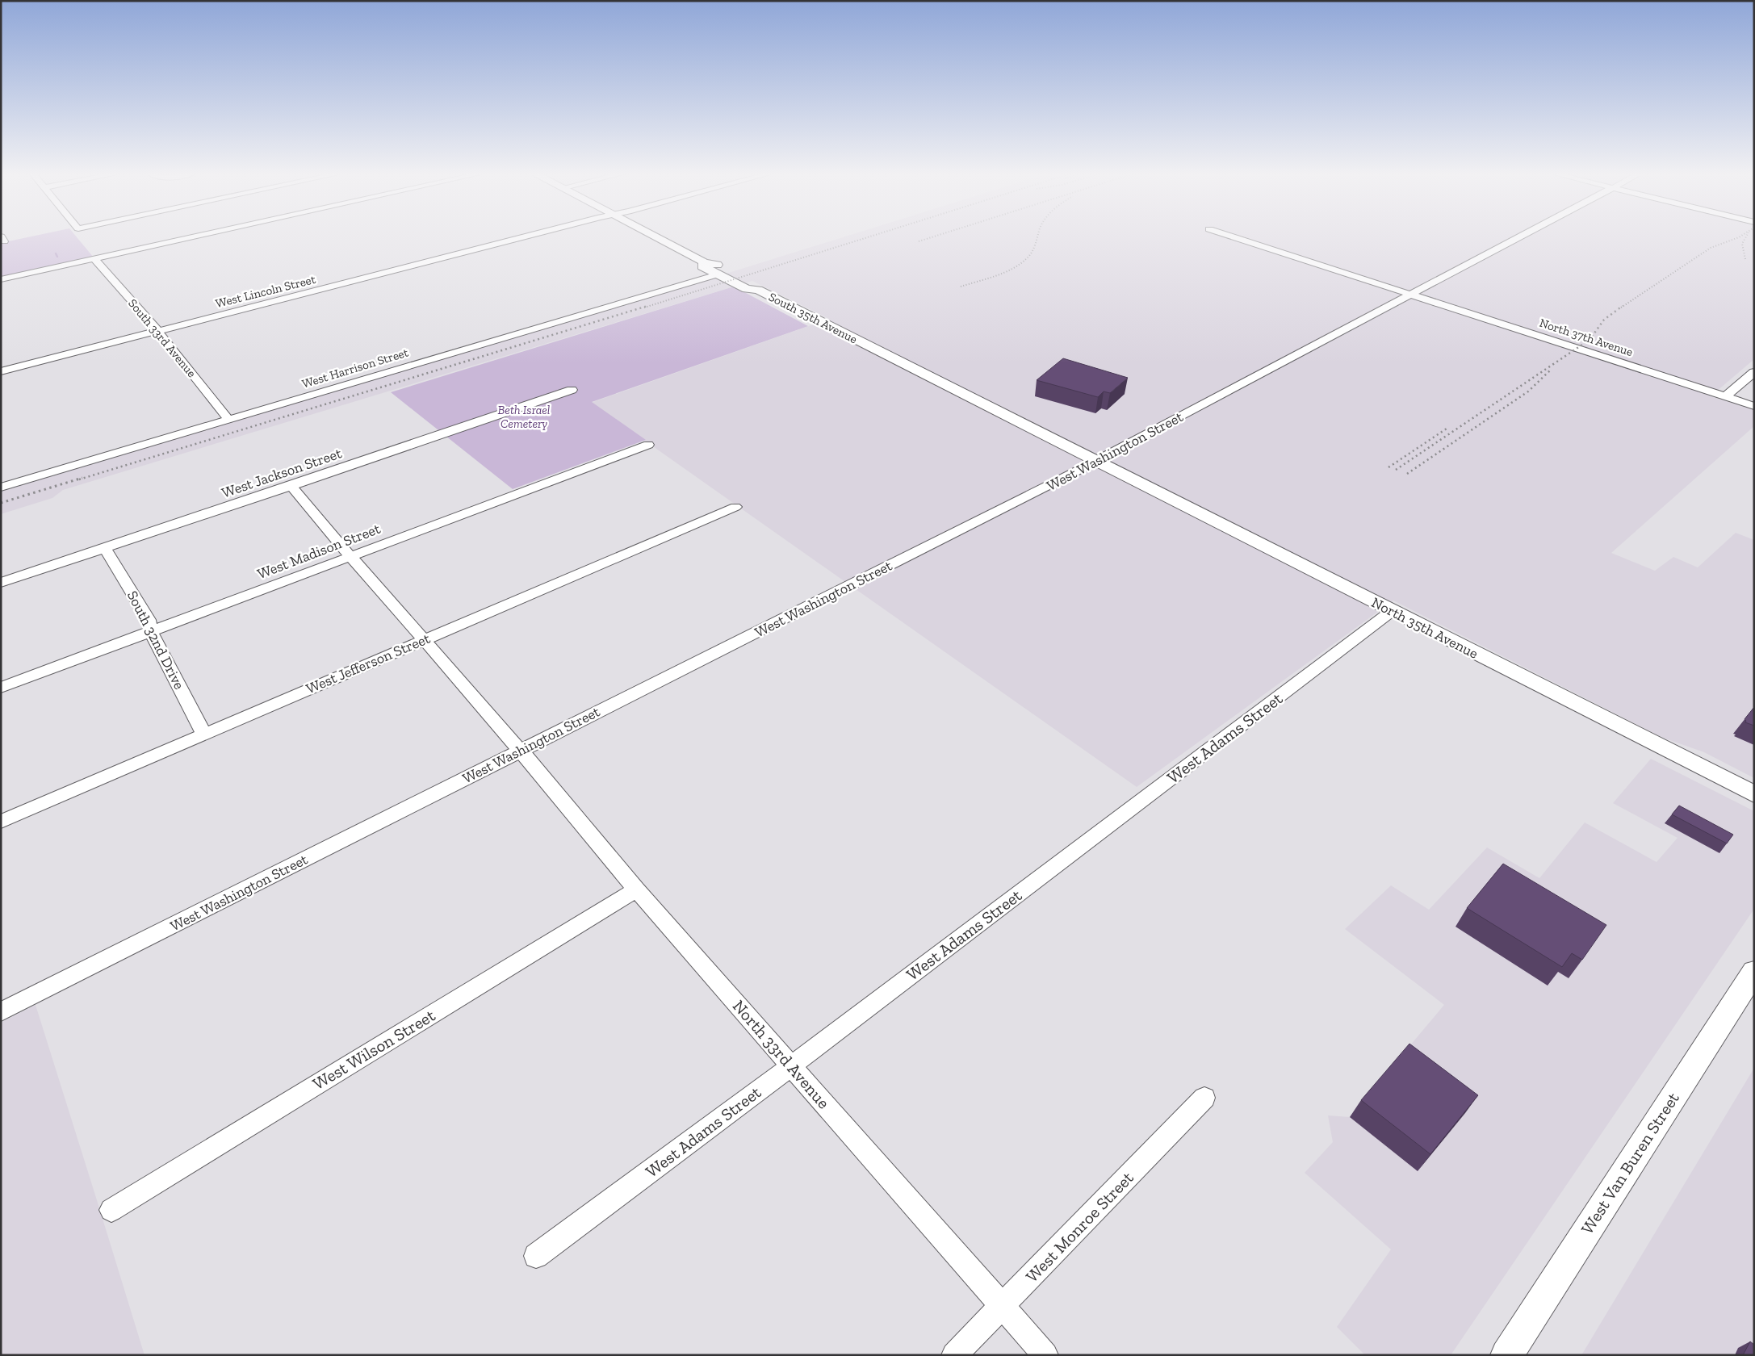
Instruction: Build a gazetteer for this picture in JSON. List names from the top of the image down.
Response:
{
  "streets": {
    "main road": ["South 35th Avenue", "North 35th Avenue", "West Van Buren Street"],
    "street": [
      "West Lincoln Street",
      "North 37th Avenue",
      "South 33rd Avenue",
      "West Harrison Street",
      "West Washington Street",
      "West Jackson Street",
      "West Madison Street",
      "South 32nd Drive",
      "West Jefferson Street",
      "West Adams Street",
      "West Wilson Street",
      "North 33rd Avenue",
      "West Monroe Street"
    ]
  },
  "crossings": [
    ["West Lincoln Street", "South 33rd Avenue"],
    ["South 35th Avenue", "West Washington Street"],
    ["South 35th Avenue", "North 35th Avenue"],
    ["North 37th Avenue", "West Washington Street"],
    ["South 33rd Avenue", "West Harrison Street"],
    ["West Washington Street", "North 35th Avenue"],
    ["West Washington Street", "North 33rd Avenue"],
    ["West Jackson Street", "South 32nd Drive"],
    ["West Madison Street", "South 32nd Drive"],
    ["North 35th Avenue", "West Adams Street"],
    ["South 32nd Drive", "West Jefferson Street"],
    ["West Adams Street", "North 33rd Avenue"],
    ["West Wilson Street", "North 33rd Avenue"],
    ["North 33rd Avenue", "West Monroe Street"]
  ],
  "parks": ["Beth Israel Cemetery"]
}
